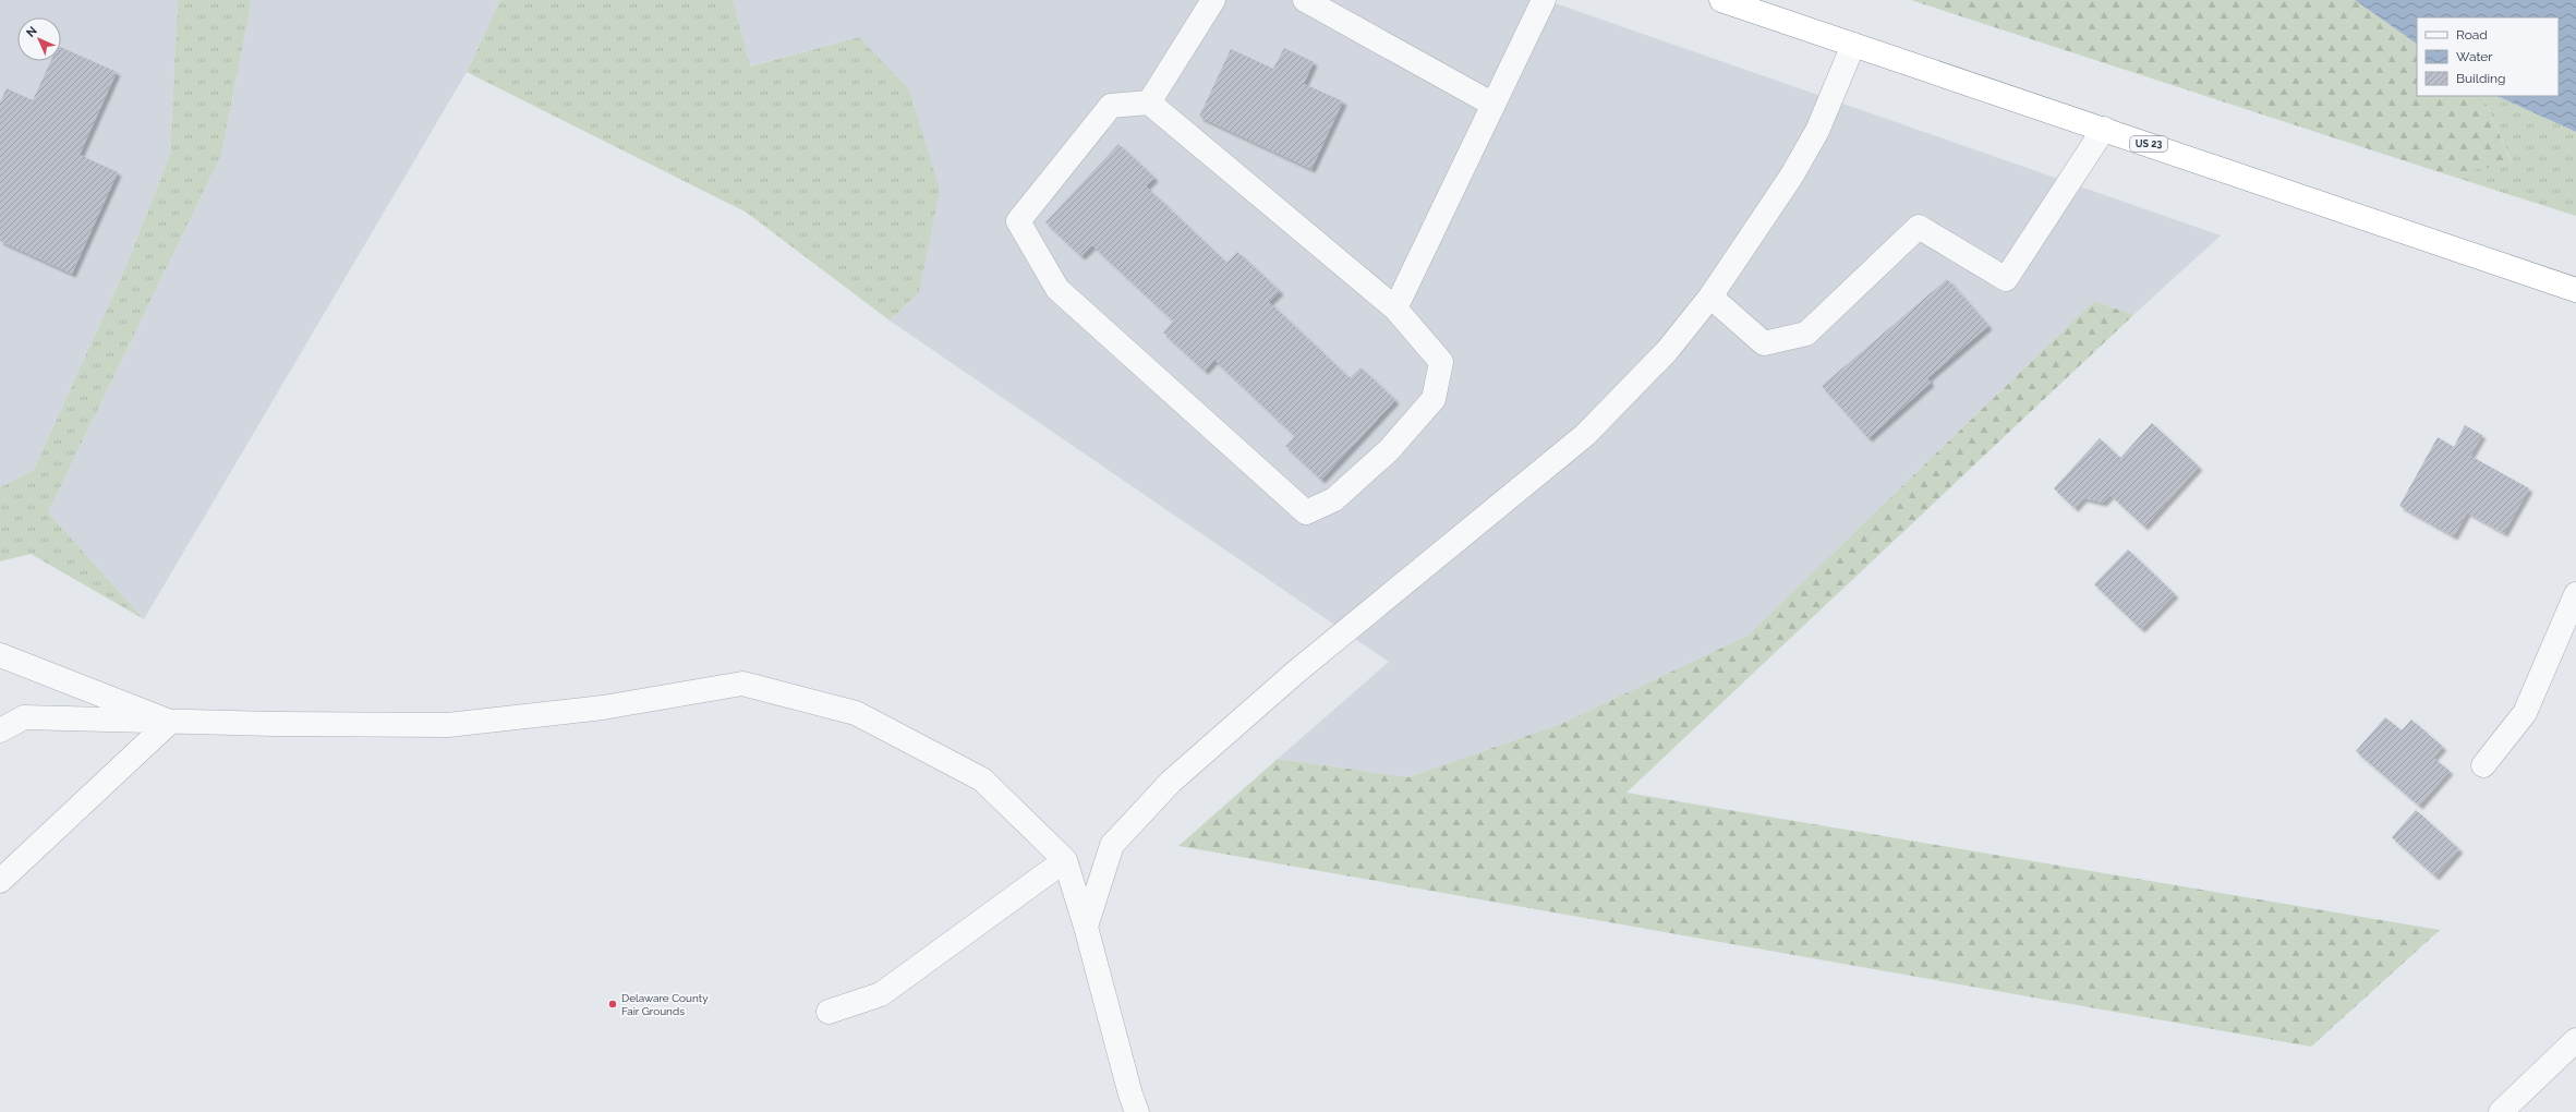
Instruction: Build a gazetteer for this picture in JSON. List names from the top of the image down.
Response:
{
  "streets": {
    "highway": ["US 23"]
  },
  "places": ["Delaware County Fair Grounds"],
  "legend": ["Road", "Water", "Building"],
  "north": "top left"
}
